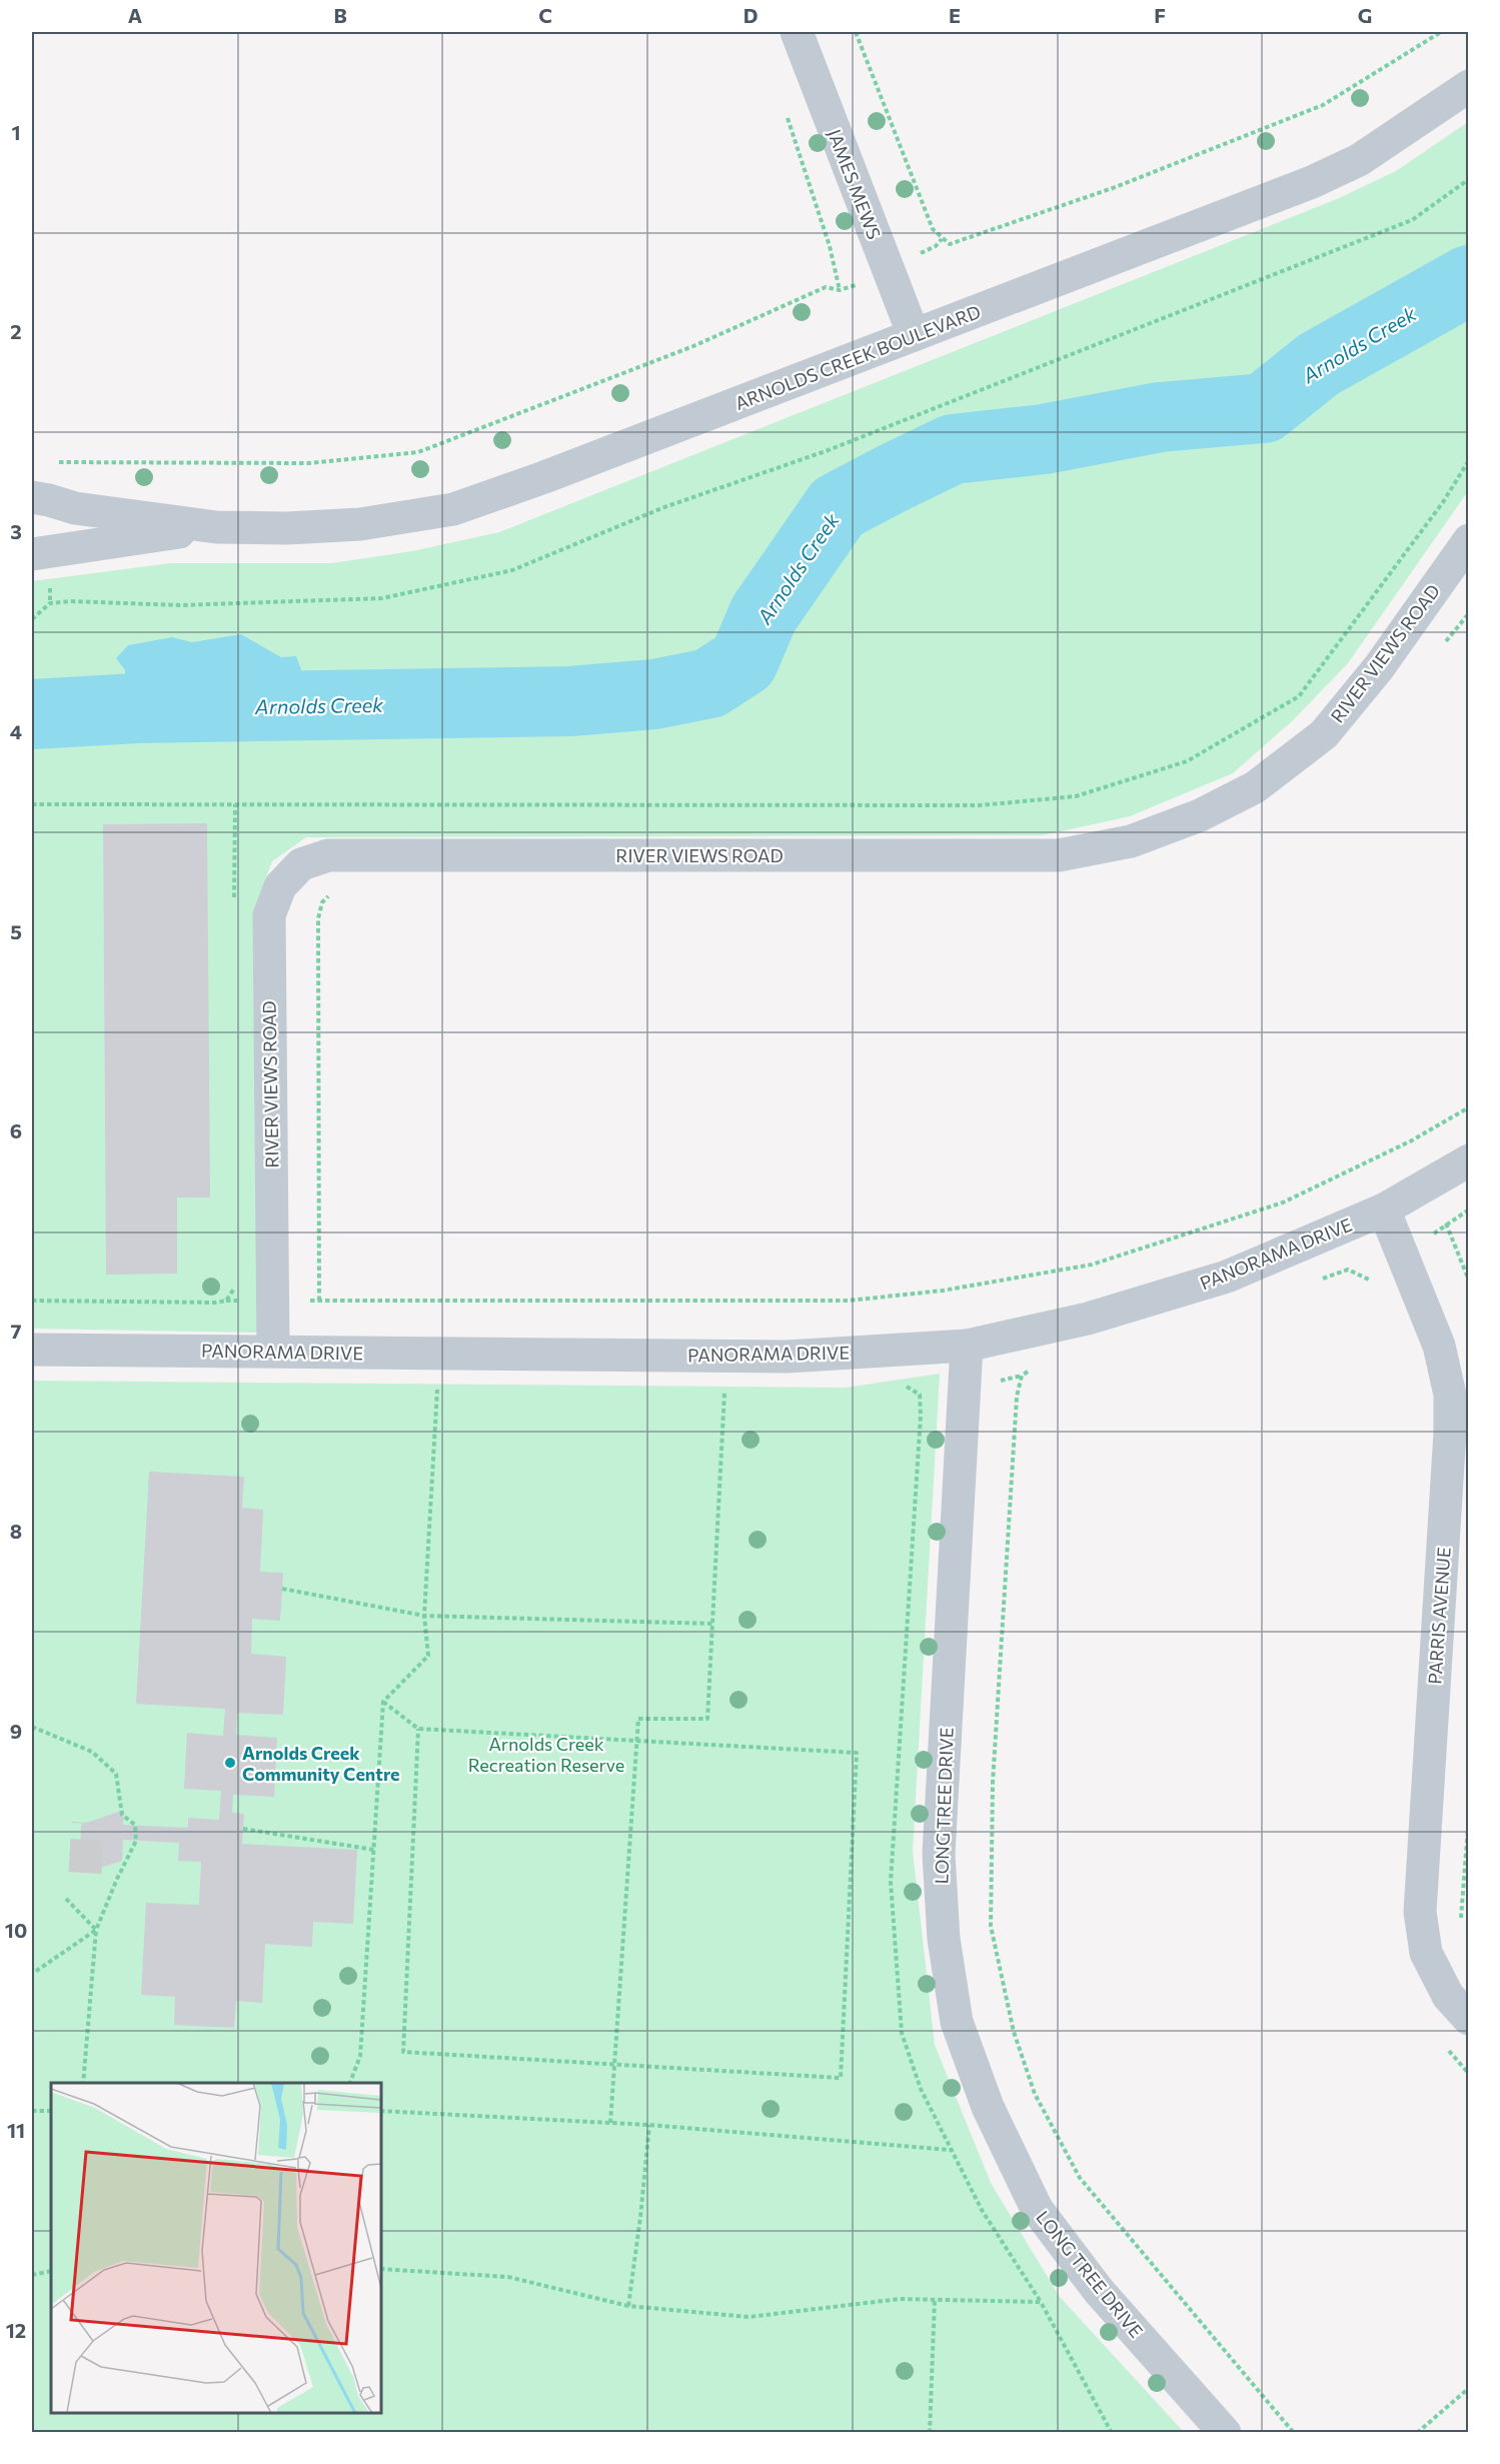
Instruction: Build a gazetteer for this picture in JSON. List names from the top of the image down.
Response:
{
  "streets": {
    "street": [
      "JAMES MEWS",
      "ARNOLDS CREEK BOULEVARD",
      "RIVER VIEWS ROAD",
      "PANORAMA DRIVE",
      "PARRIS AVENUE",
      "LONG TREE DRIVE"
    ]
  },
  "crossings": [
    ["JAMES MEWS", "ARNOLDS CREEK BOULEVARD"],
    ["RIVER VIEWS ROAD", "PANORAMA DRIVE"],
    ["PANORAMA DRIVE", "PARRIS AVENUE"],
    ["PANORAMA DRIVE", "LONG TREE DRIVE"]
  ],
  "water": ["Arnolds Creek"],
  "parks": ["Arnolds Creek Recreation Reserve"],
  "places": ["Arnolds Creek Community Centre"],
  "grid": {
    "columns": [
      "A",
      "B",
      "C",
      "D",
      "E",
      "F",
      "G"
    ],
    "rows": [
      "1",
      "2",
      "3",
      "4",
      "5",
      "6",
      "7",
      "8",
      "9",
      "10",
      "11",
      "12"
    ]
  }
}
